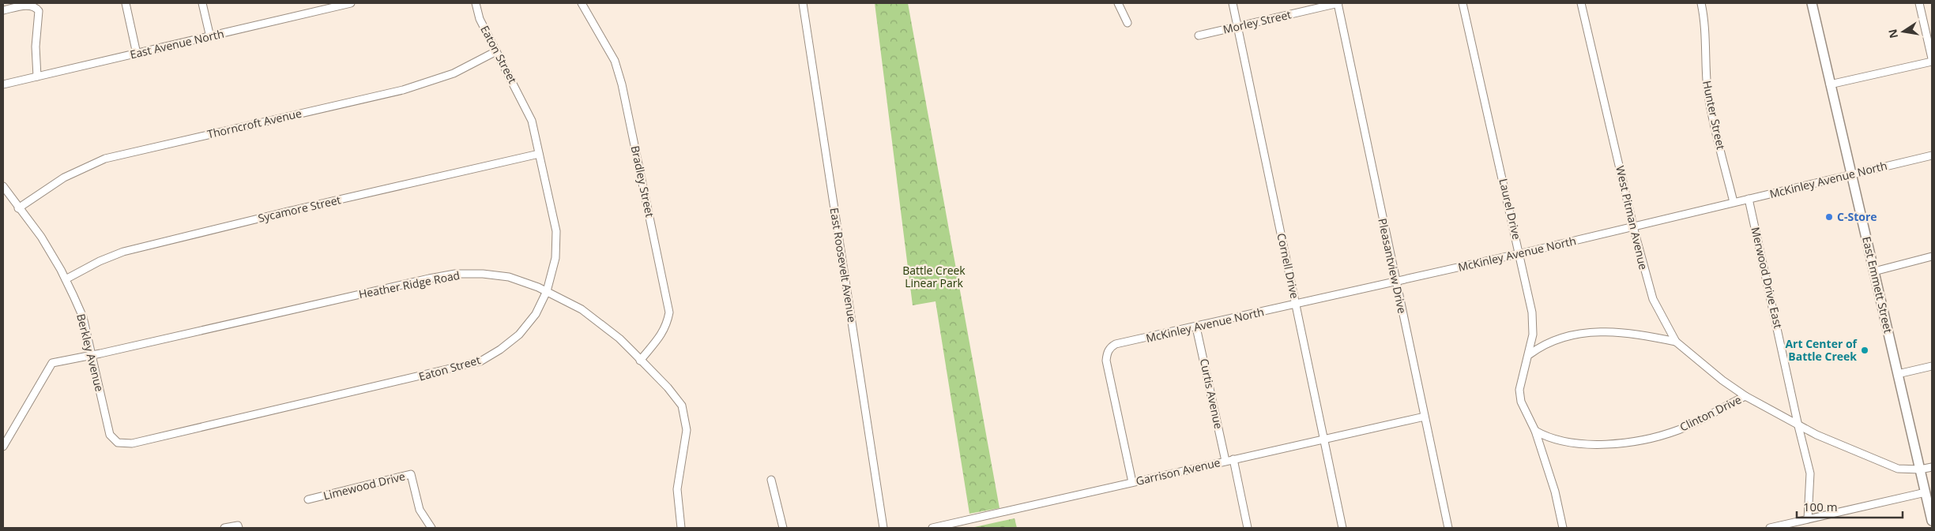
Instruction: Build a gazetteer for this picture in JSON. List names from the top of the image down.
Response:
{
  "streets": {
    "street": [
      "Morley Street",
      "East Avenue North",
      "Eaton Street",
      "Hunter Street",
      "Thorncroft Avenue",
      "McKinley Avenue North",
      "Bradley Street",
      "Sycamore Street",
      "Laurel Drive",
      "West Pitman Avenue",
      "East Roosevelt Avenue",
      "Cornell Drive",
      "Pleasantview Drive",
      "Merwood Drive East",
      "Heather Ridge Road",
      "East Emmett Street",
      "Berkley Avenue",
      "Curtis Avenue",
      "Clinton Drive",
      "Garrison Avenue",
      "Limewood Drive"
    ]
  },
  "crossings": [
    ["Morley Street", "Cornell Drive"],
    ["Morley Street", "Pleasantview Drive"],
    ["Eaton Street", "Thorncroft Avenue"],
    ["Eaton Street", "Sycamore Street"],
    ["Eaton Street", "Heather Ridge Road"],
    ["Eaton Street", "Berkley Avenue"],
    ["Hunter Street", "McKinley Avenue North"],
    ["Thorncroft Avenue", "Berkley Avenue"],
    ["McKinley Avenue North", "Laurel Drive"],
    ["McKinley Avenue North", "West Pitman Avenue"],
    ["McKinley Avenue North", "Cornell Drive"],
    ["McKinley Avenue North", "Pleasantview Drive"],
    ["McKinley Avenue North", "Merwood Drive East"],
    ["McKinley Avenue North", "East Emmett Street"],
    ["McKinley Avenue North", "Curtis Avenue"],
    ["McKinley Avenue North", "Garrison Avenue"],
    ["Bradley Street", "Heather Ridge Road"],
    ["Sycamore Street", "Berkley Avenue"],
    ["Laurel Drive", "Clinton Drive"],
    ["West Pitman Avenue", "Clinton Drive"],
    ["Cornell Drive", "Garrison Avenue"],
    ["Pleasantview Drive", "Garrison Avenue"],
    ["Merwood Drive East", "Clinton Drive"],
    ["Heather Ridge Road", "Berkley Avenue"],
    ["East Emmett Street", "Clinton Drive"],
    ["Curtis Avenue", "Garrison Avenue"]
  ],
  "parks": ["Battle Creek Linear Park"],
  "places": ["C-Store", "Art Center of Battle Creek"],
  "scale_bar": "100 m",
  "north": "left"
}
